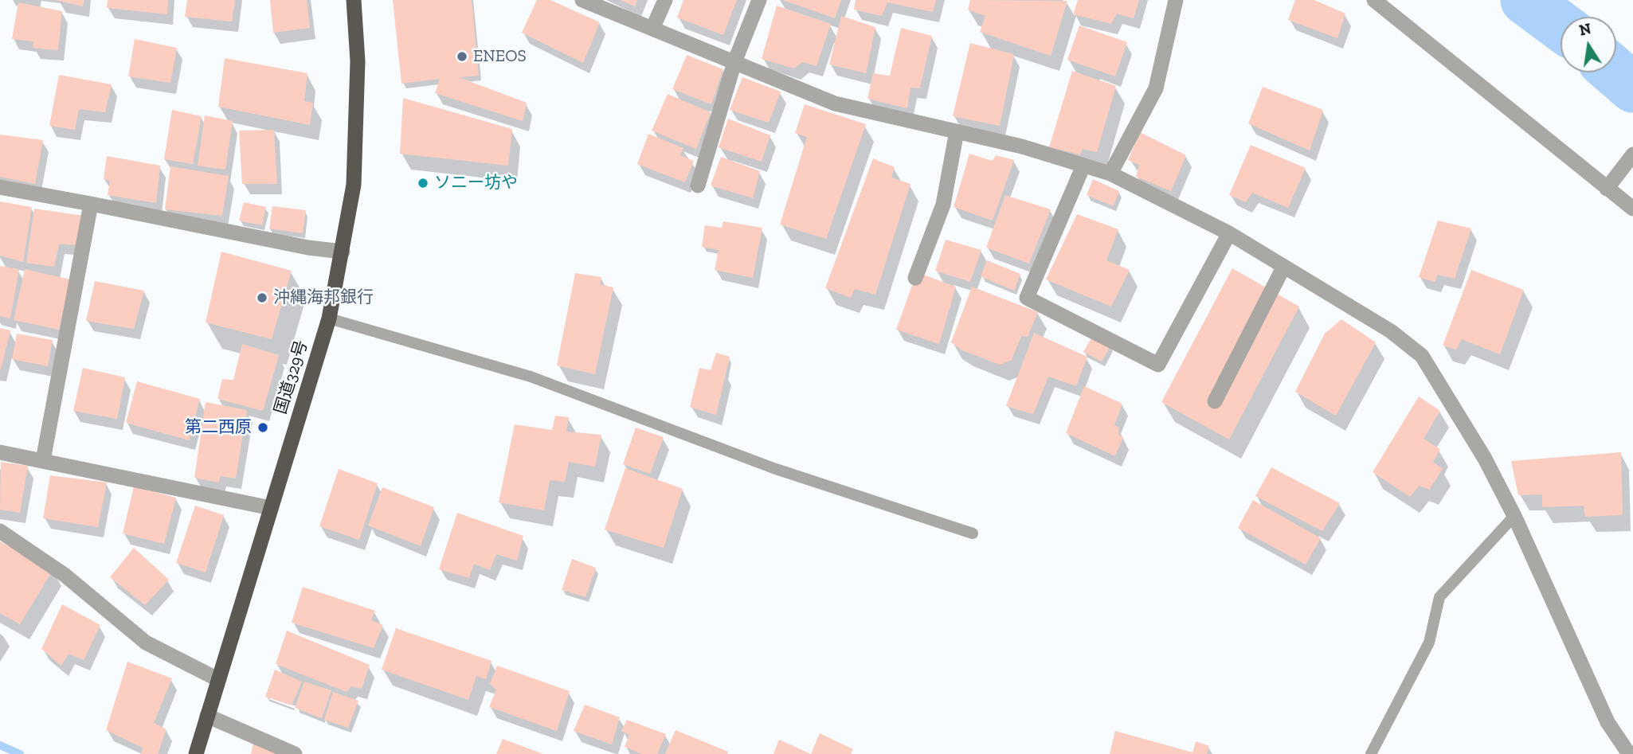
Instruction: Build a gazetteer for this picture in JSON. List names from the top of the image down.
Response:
{
  "streets": {
    "highway": ["国道329号"]
  },
  "places": [
    "ENEOS",
    "ソニー坊や",
    "沖縄海邦銀行",
    "第二西原"
  ],
  "north": "top"
}
